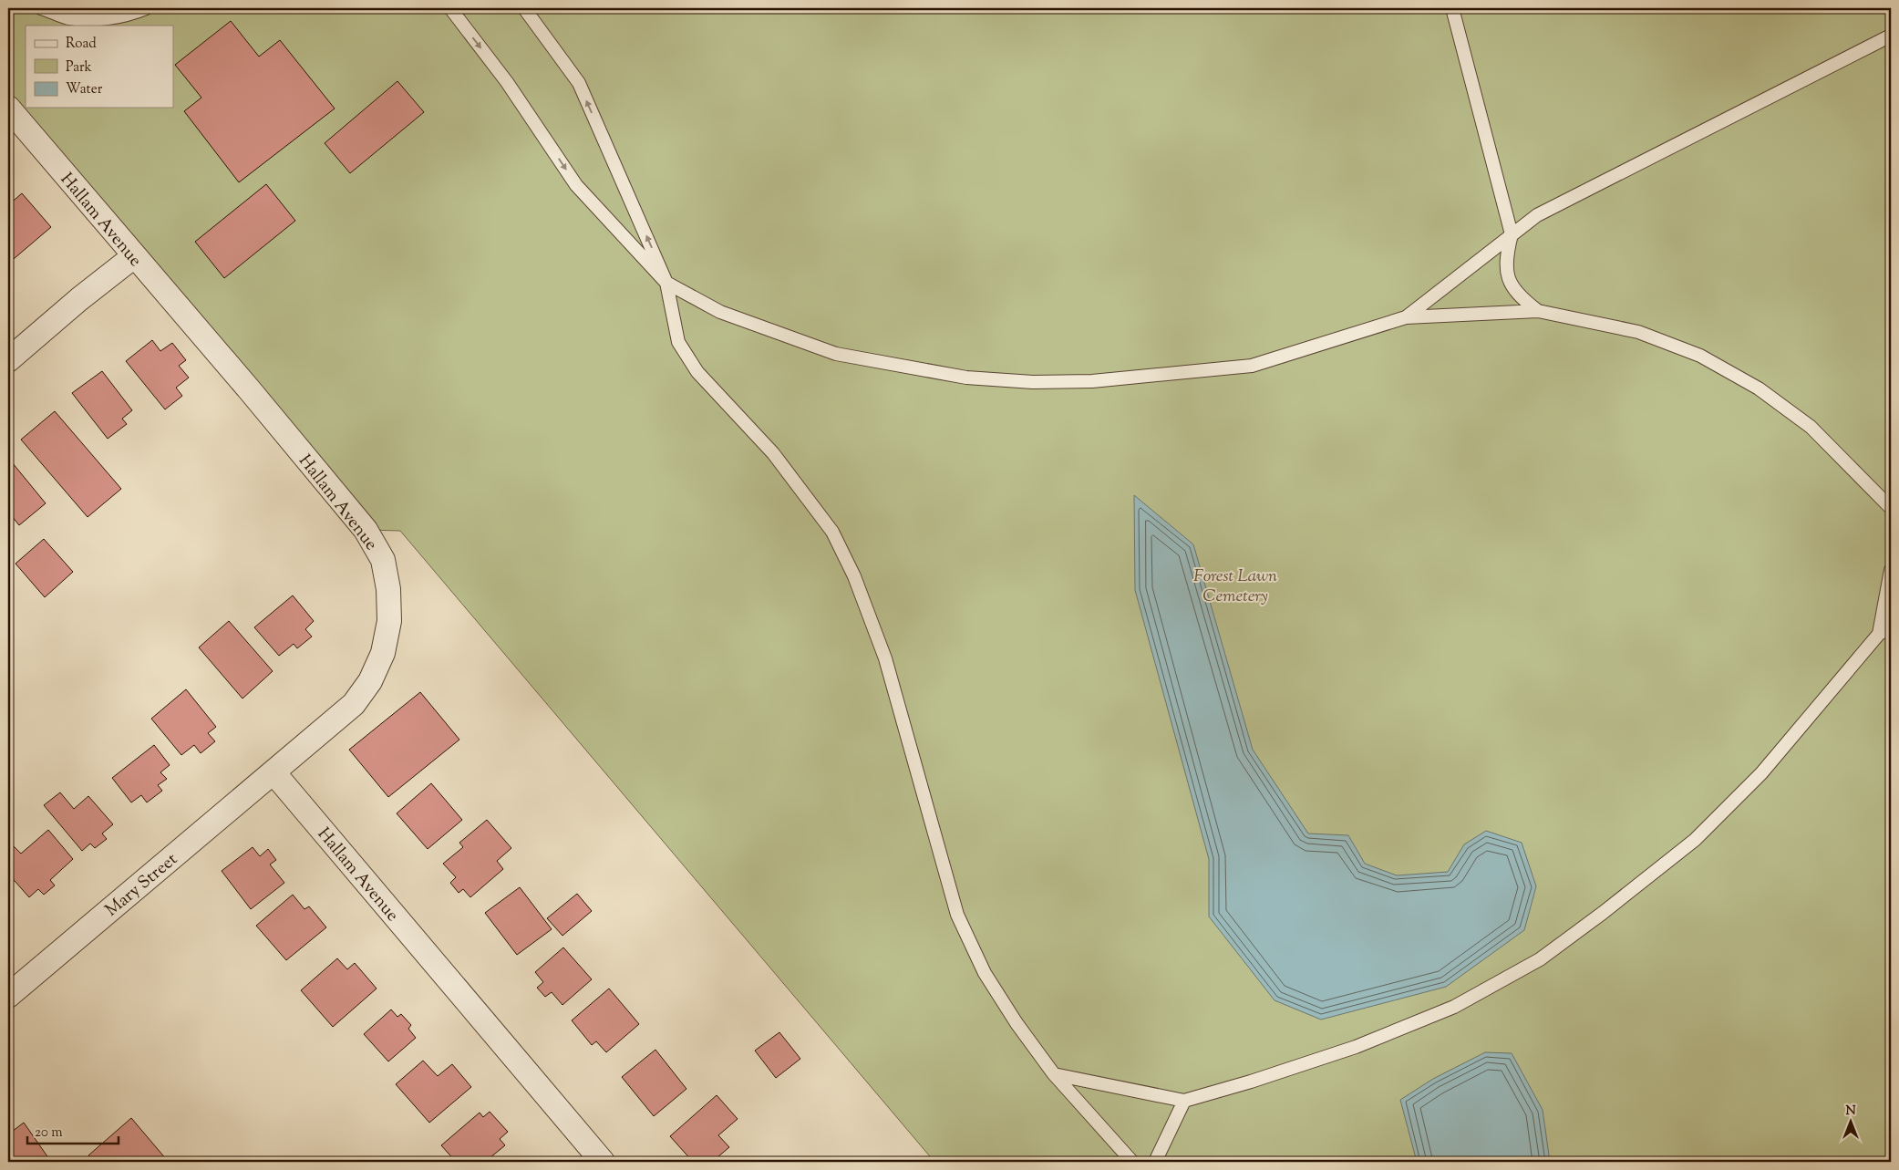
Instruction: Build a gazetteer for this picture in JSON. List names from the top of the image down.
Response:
{
  "streets": {
    "street": ["Hallam Avenue", "Mary Street"]
  },
  "crossings": [
    ["Hallam Avenue", "Mary Street"]
  ],
  "parks": ["Forest Lawn Cemetery"],
  "legend": ["Road", "Park", "Water"],
  "scale_bar": "20 m",
  "north": "top"
}
